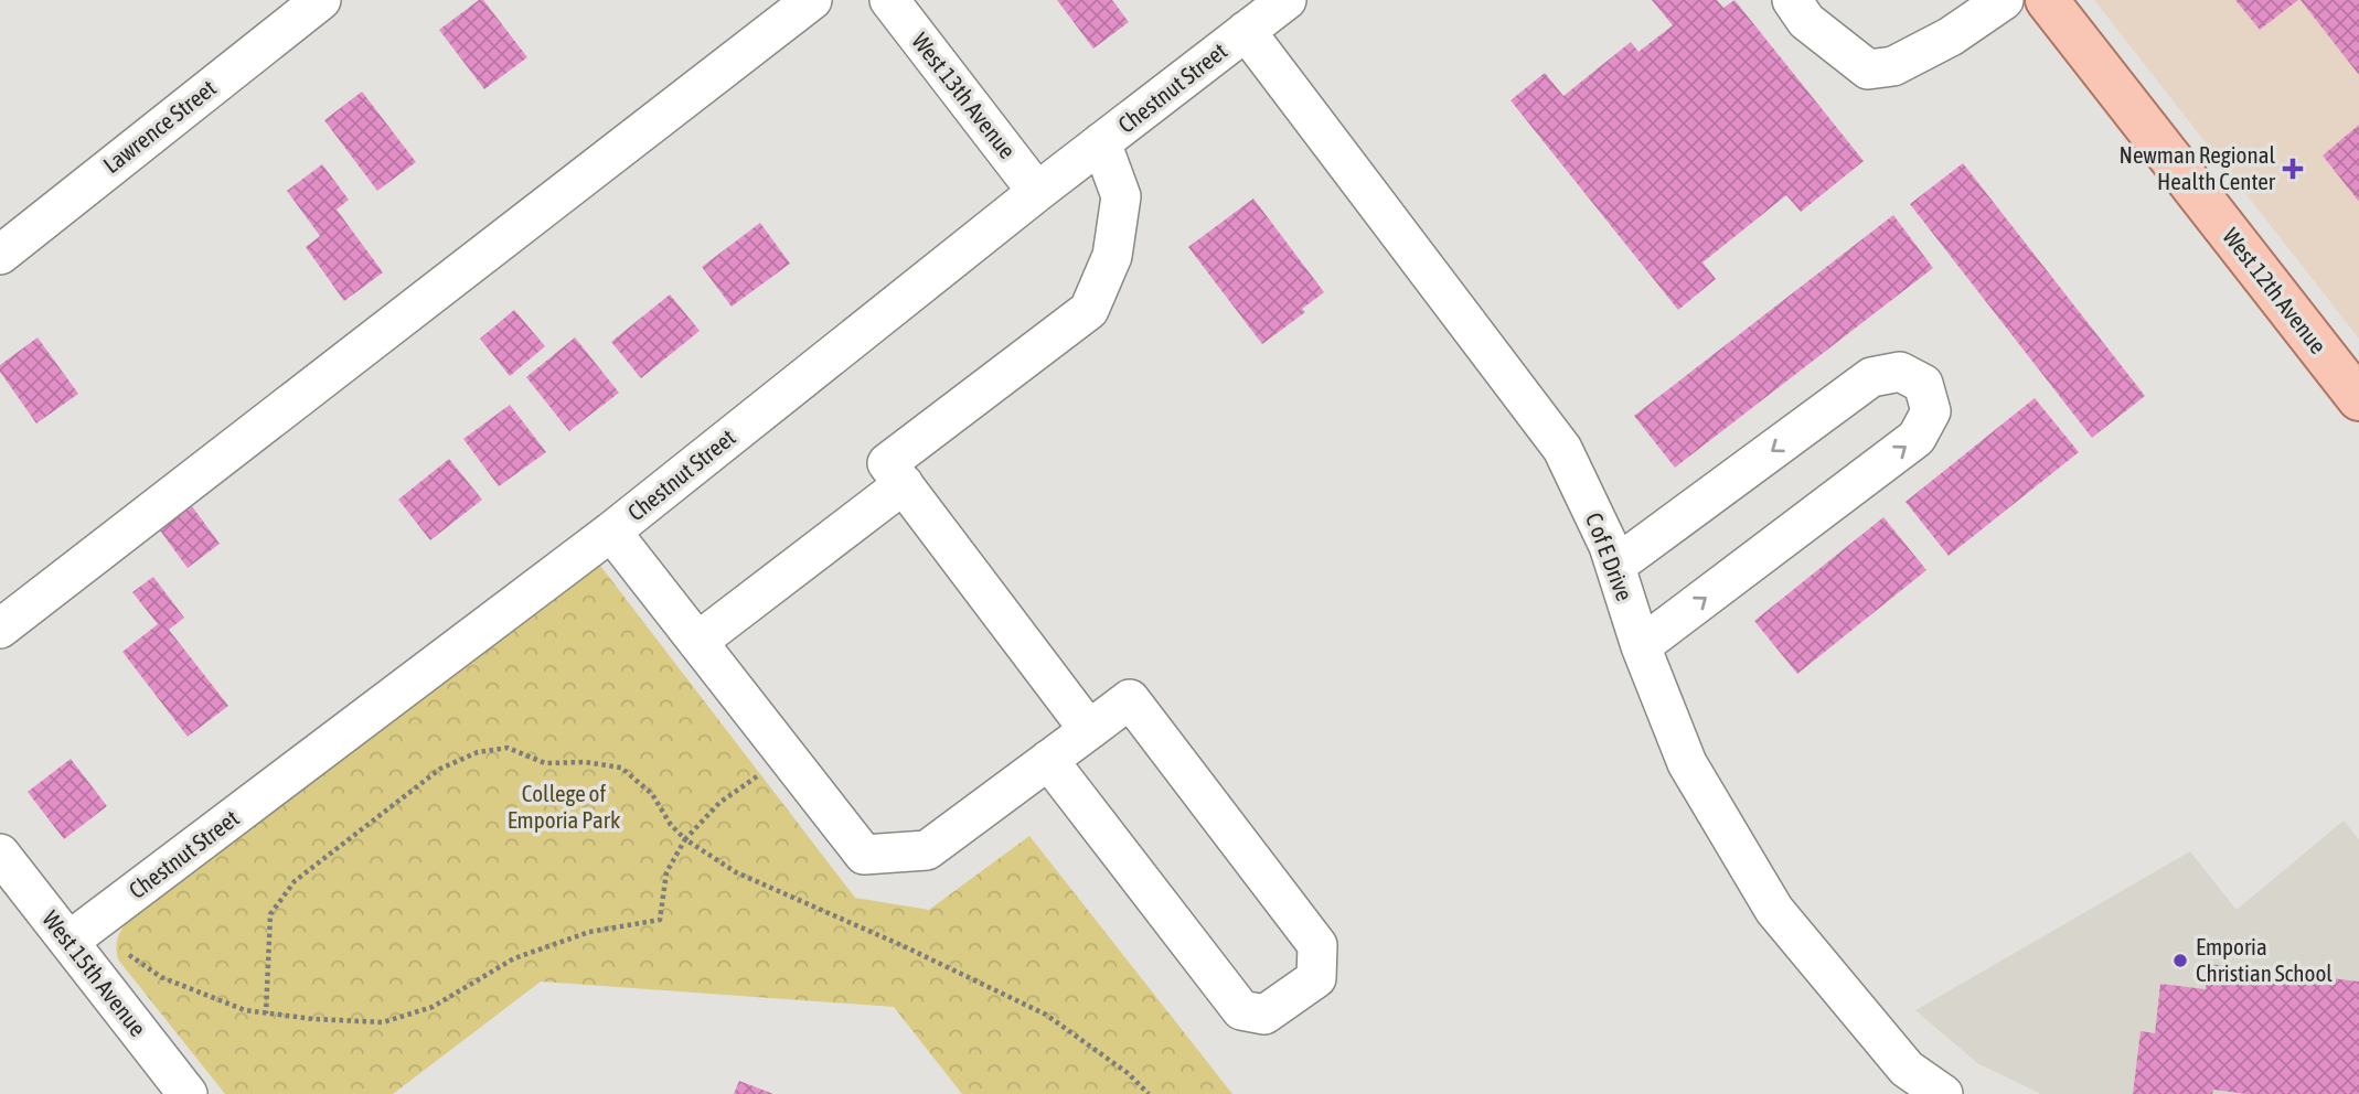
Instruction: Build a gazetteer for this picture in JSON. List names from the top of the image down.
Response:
{
  "streets": {
    "main road": ["West 12th Avenue"],
    "street": [
      "Chestnut Street",
      "West 13th Avenue",
      "Lawrence Street",
      "C of E Drive",
      "West 15th Avenue"
    ]
  },
  "crossings": [
    ["Chestnut Street", "West 13th Avenue"],
    ["Chestnut Street", "C of E Drive"],
    ["Chestnut Street", "West 15th Avenue"]
  ],
  "parks": ["College of Emporia Park"],
  "places": {
    "health": ["Newman Regional Health Center"],
    "other": ["Emporia Christian School"]
  }
}
